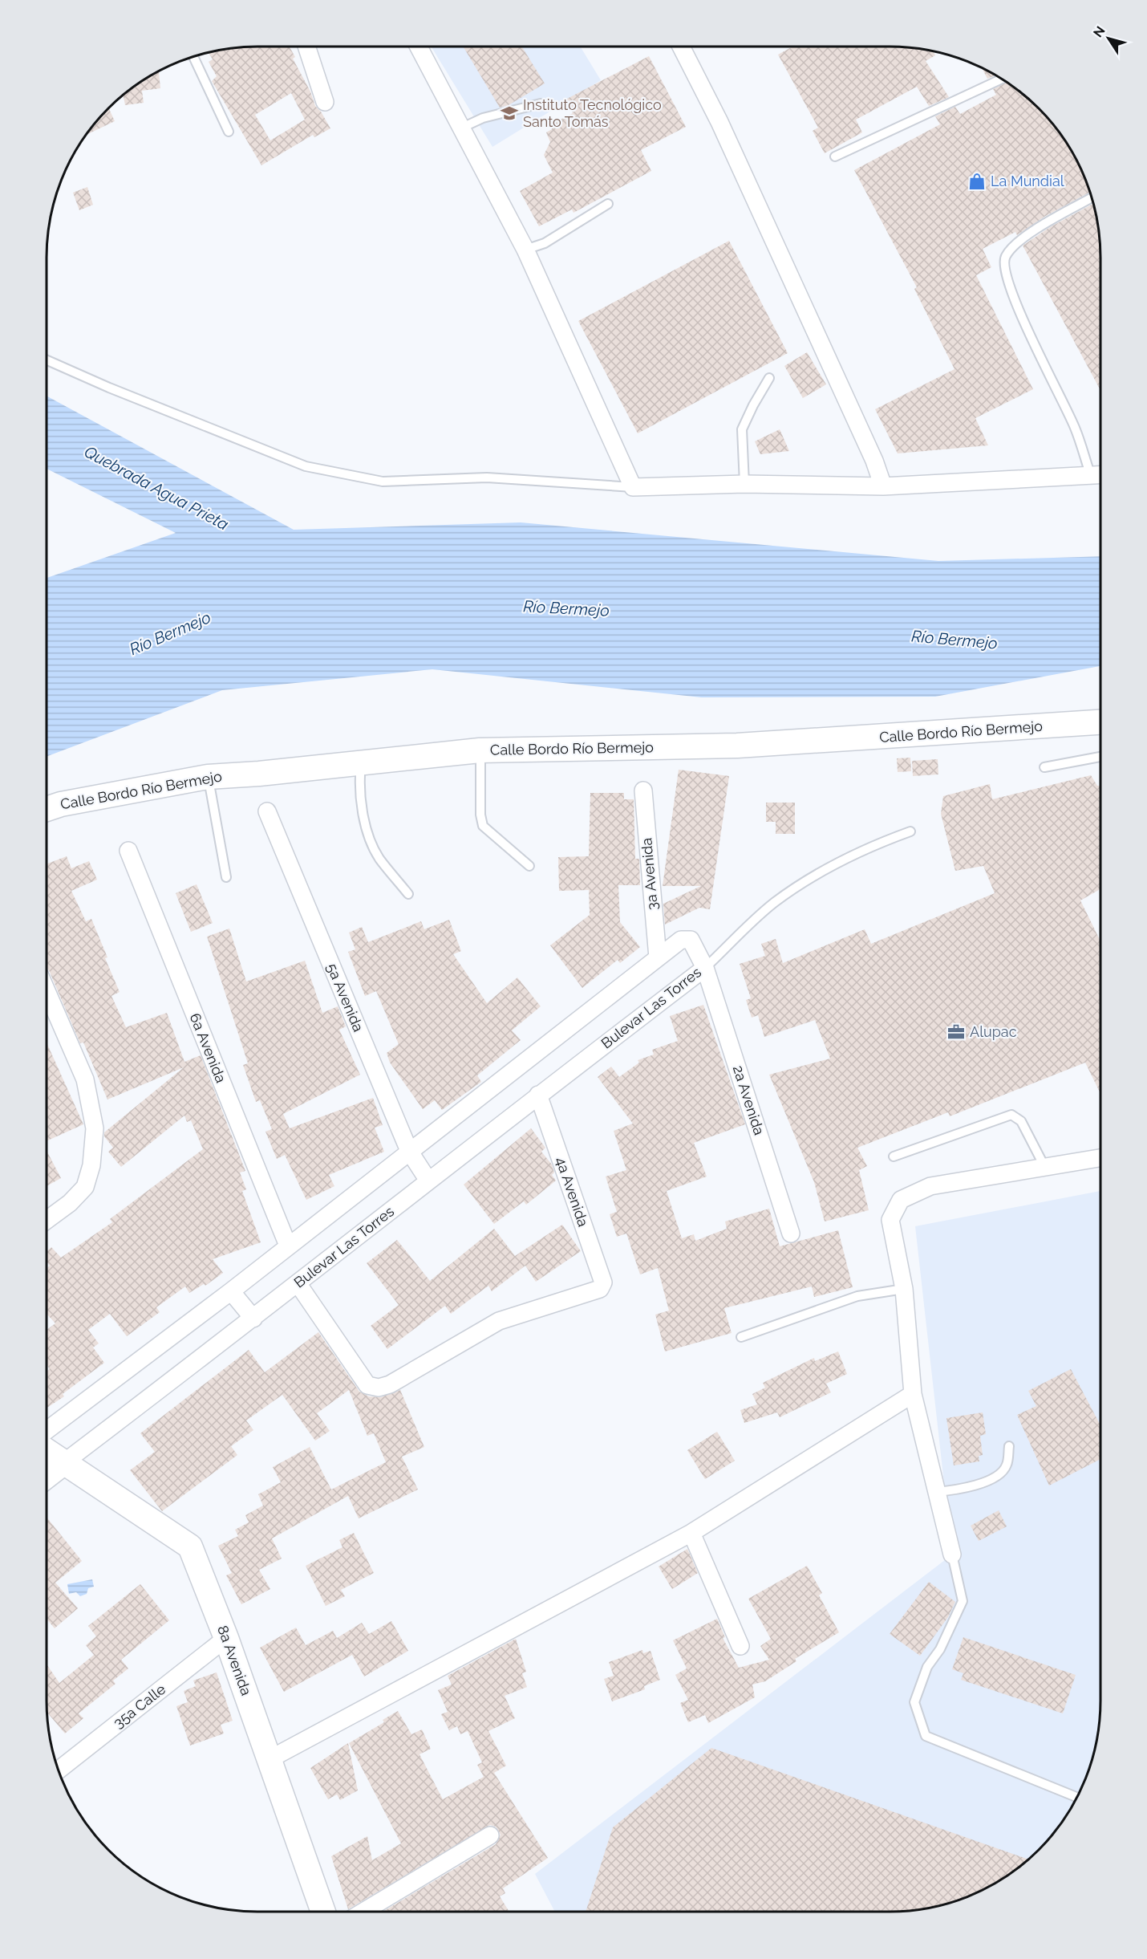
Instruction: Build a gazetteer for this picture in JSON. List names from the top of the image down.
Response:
{
  "streets": {
    "main road": ["Calle Bordo Río Bermejo", "Bulevar Las Torres", "8a Avenida"],
    "street": [
      "3a Avenida",
      "5a Avenida",
      "6a Avenida",
      "2a Avenida",
      "4a Avenida",
      "35a Calle"
    ]
  },
  "crossings": [
    ["3a Avenida", "Bulevar Las Torres"],
    ["5a Avenida", "Bulevar Las Torres"],
    ["Bulevar Las Torres", "6a Avenida"],
    ["Bulevar Las Torres", "2a Avenida"],
    ["Bulevar Las Torres", "4a Avenida"],
    ["Bulevar Las Torres", "8a Avenida"],
    ["8a Avenida", "35a Calle"]
  ],
  "water": ["Quebrada Agua Prieta", "Río Bermejo"],
  "places": {
    "school or university": ["Instituto Tecnológico Santo Tomás"],
    "shop": ["La Mundial"],
    "office": ["Alupac"]
  },
  "north": "top left"
}
